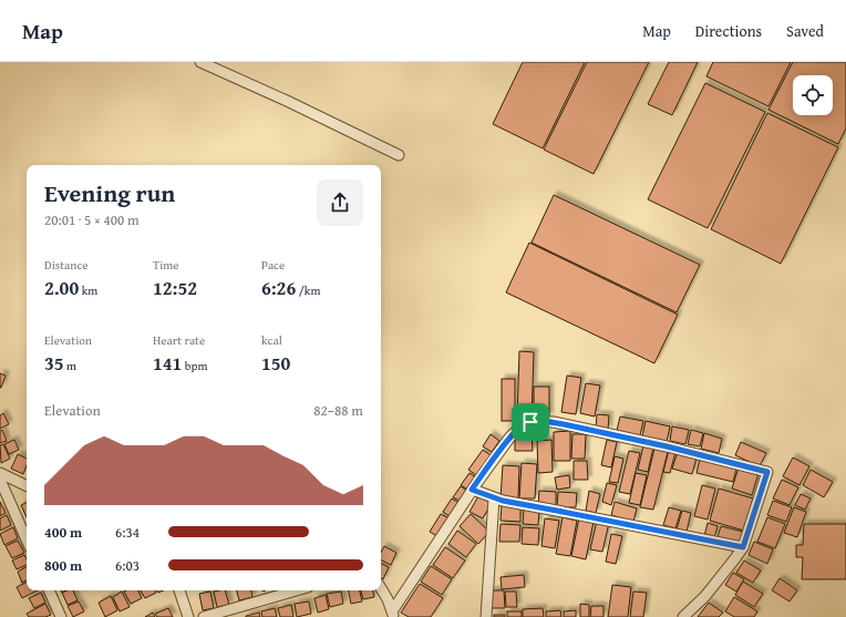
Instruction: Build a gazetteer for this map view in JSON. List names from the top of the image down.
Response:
{
  "page": {
    "header": "Map",
    "nav": ["Map", "Directions", "Saved"],
    "heading": ["Evening run", "20:01 · 5 × 400 m"],
    "stats": [
      ["Distance", "2.00 km"],
      ["Time", "12:52"],
      ["Pace", "6:26 /km"],
      ["Elevation", "35 m"],
      ["Heart rate", "141 bpm"],
      ["kcal", "150"]
    ],
    "chart": ["Elevation", "82–88 m"],
    "list": [
      {
        "name": "400 m",
        "note": "6:34"
      },
      {
        "name": "800 m",
        "note": "6:03"
      }
    ]
  }
}
